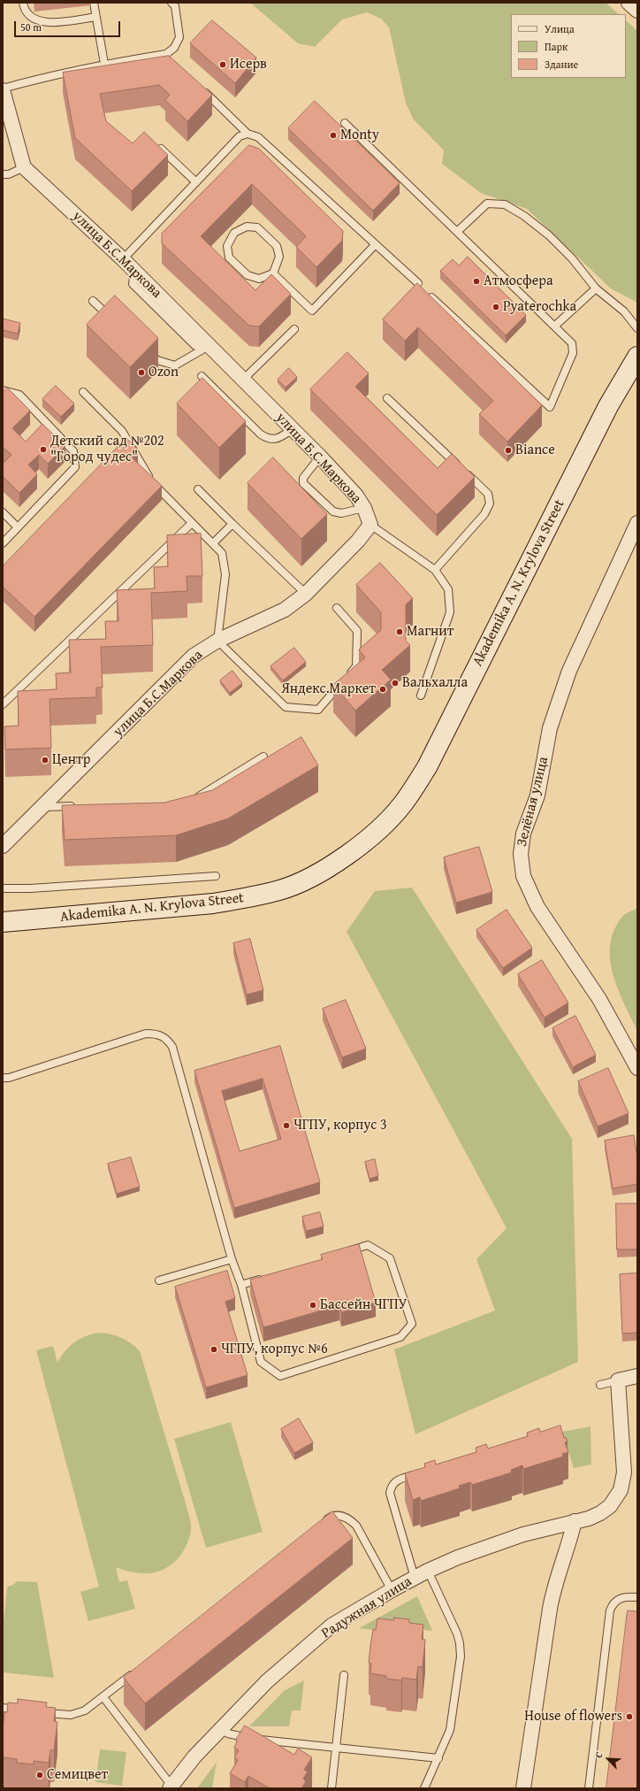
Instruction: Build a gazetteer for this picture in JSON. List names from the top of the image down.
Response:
{
  "streets": {
    "main road": ["Akademika A. N. Krylova Street"],
    "street": ["улица Б.С.Маркова", "Зелёная улица", "Радужная улица"]
  },
  "places": [
    "Исерв",
    "Monty",
    "Атмосфера",
    "Pyaterochka",
    "Ozon",
    "Детский сад №202 \"Город чудес\"",
    "Biance",
    "Магнит",
    "Вальхалла",
    "Яндекс.Маркет",
    "Центр",
    "ЧГПУ, корпус 3",
    "Бассейн ЧГПУ",
    "ЧГПУ, корпус №6",
    "House of flowers",
    "Семицвет"
  ],
  "legend": ["Улица", "Парк", "Здание"],
  "scale_bar": "50 m",
  "north": "top left"
}
